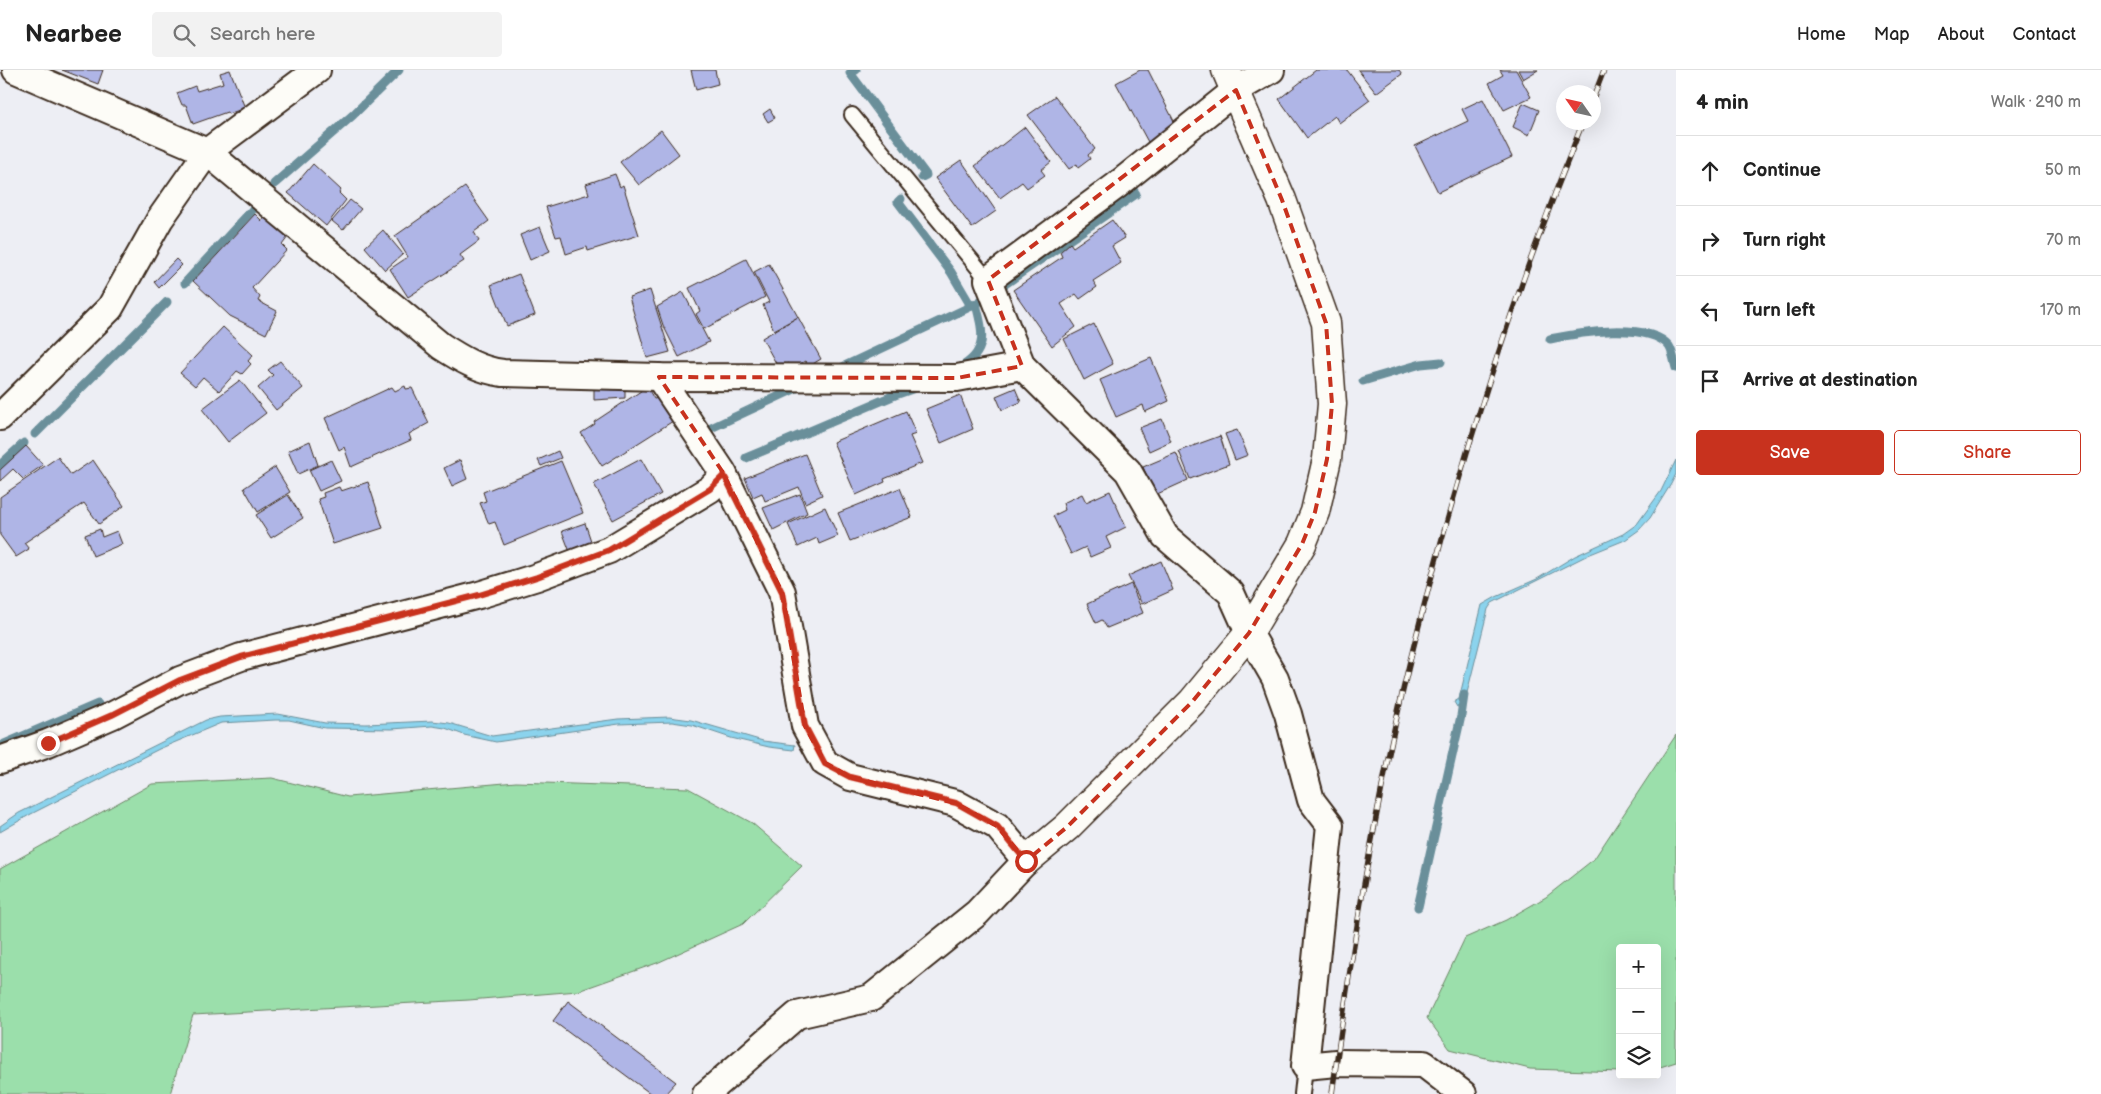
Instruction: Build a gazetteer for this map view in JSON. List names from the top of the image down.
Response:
{
  "north": "top left",
  "page": {
    "header": "Nearbee",
    "search": "Search here",
    "nav": [
      "Home",
      "Map",
      "About",
      "Contact"
    ],
    "heading": ["4 min", "Walk · 290 m"],
    "list": [
      ["Continue", "50 m"],
      ["Turn right", "70 m"],
      ["Turn left", "170 m"],
      "Arrive at destination"
    ],
    "buttons": ["Save", "Share"],
    "map_buttons": ["+", "−"]
  }
}
